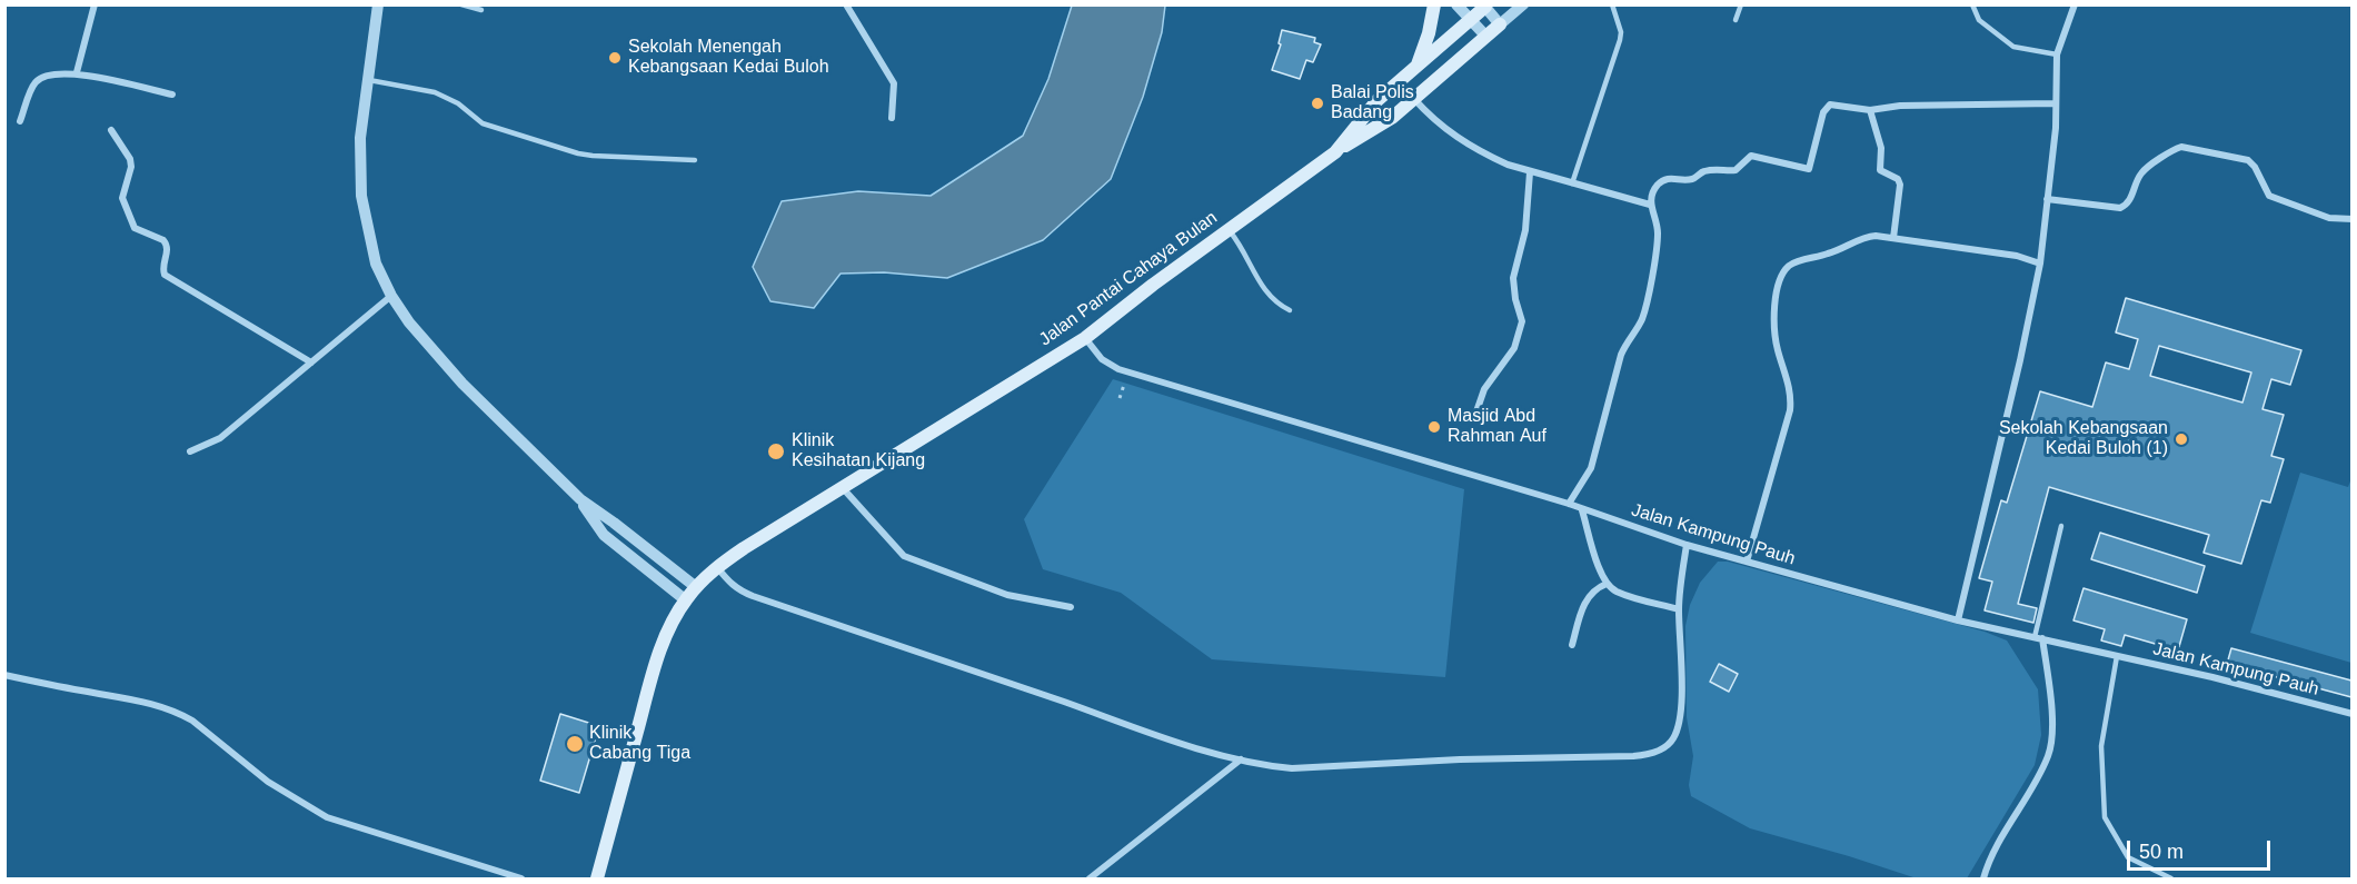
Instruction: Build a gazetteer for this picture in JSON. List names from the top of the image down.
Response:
{
  "streets": {
    "main road": ["Jalan Pantai Cahaya Bulan"],
    "street": ["Jalan Kampung Pauh"]
  },
  "crossings": [
    ["Jalan Pantai Cahaya Bulan", "Jalan Kampung Pauh"]
  ],
  "places": [
    "Sekolah Menengah Kebangsaan Kedai Buloh",
    "Balai Polis Badang",
    "Masjid Abd Rahman Auf",
    "Sekolah Kebangsaan Kedai Buloh (1)",
    "Klinik Kesihatan Kijang",
    "Klinik Cabang Tiga"
  ],
  "scale_bar": "50 m"
}
